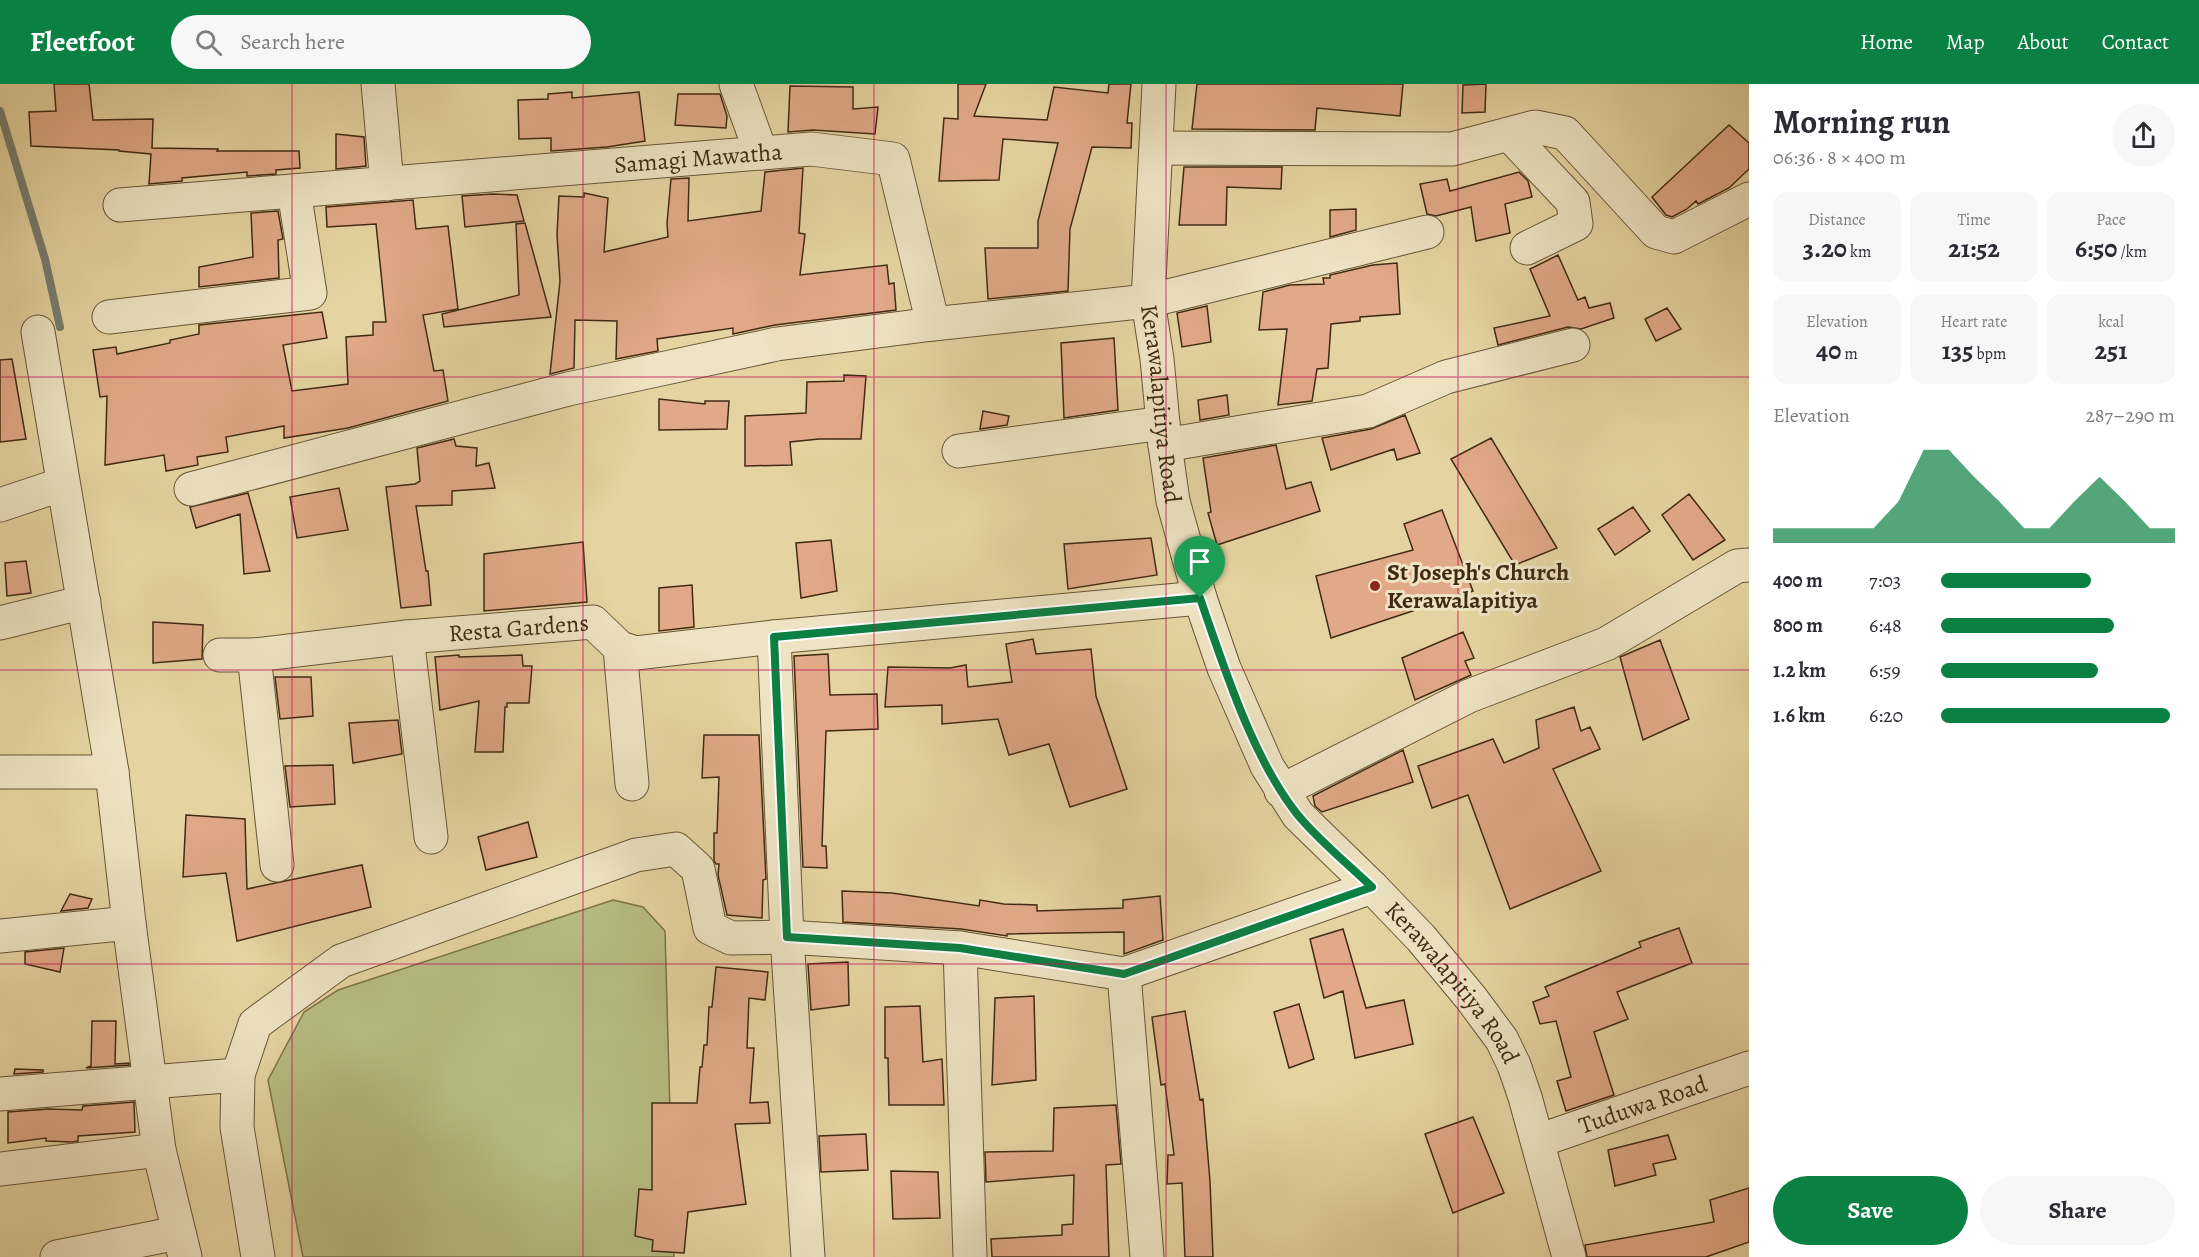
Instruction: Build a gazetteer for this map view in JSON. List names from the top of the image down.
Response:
{
  "streets": {
    "street": [
      "Samagi Mawatha",
      "Kerawalapitiya Road",
      "Resta Gardens",
      "Tuduwa Road"
    ]
  },
  "crossings": [
    ["Kerawalapitiya Road", "Resta Gardens"],
    ["Kerawalapitiya Road", "Tuduwa Road"]
  ],
  "places": ["St Joseph's Church Kerawalapitiya"],
  "page": {
    "header": "Fleetfoot",
    "search": "Search here",
    "nav": [
      "Home",
      "Map",
      "About",
      "Contact"
    ],
    "heading": ["Morning run", "06:36 · 8 × 400 m"],
    "stats": [
      ["Distance", "3.20 km"],
      ["Time", "21:52"],
      ["Pace", "6:50 /km"],
      ["Elevation", "40 m"],
      ["Heart rate", "135 bpm"],
      ["kcal", "251"]
    ],
    "chart": ["Elevation", "287–290 m"],
    "list": [
      {
        "name": "400 m",
        "note": "7:03"
      },
      {
        "name": "800 m",
        "note": "6:48"
      },
      {
        "name": "1.2 km",
        "note": "6:59"
      },
      {
        "name": "1.6 km",
        "note": "6:20"
      }
    ],
    "buttons": ["Save", "Share"]
  }
}
